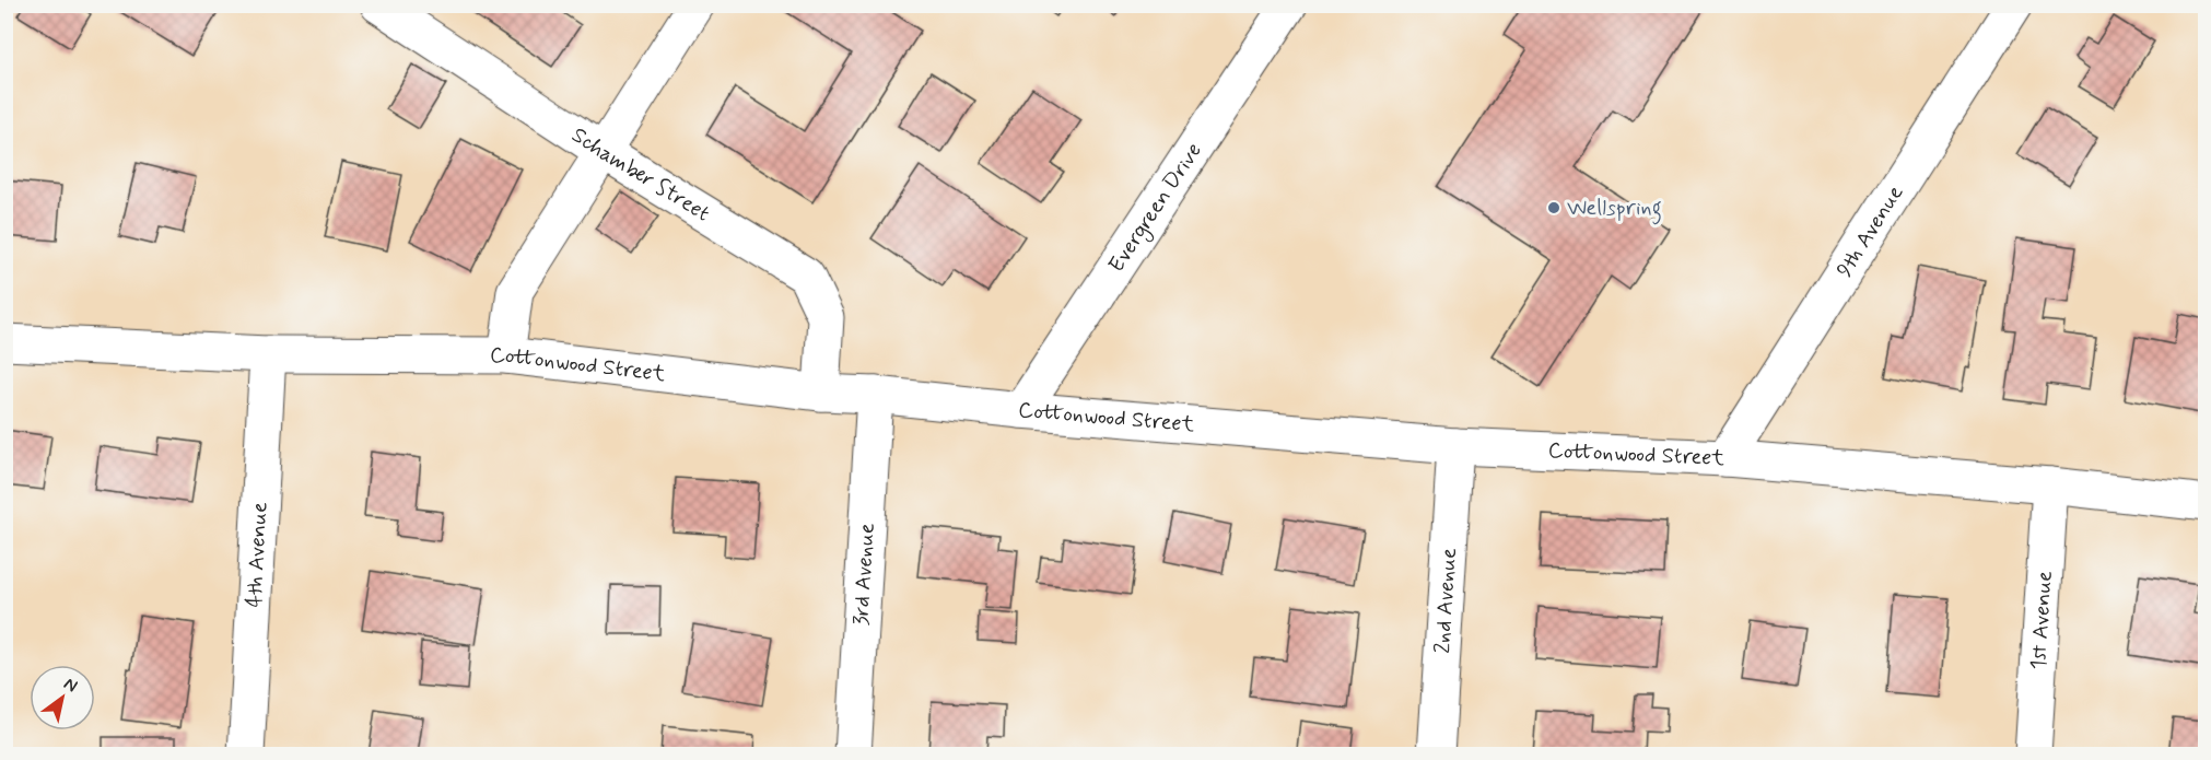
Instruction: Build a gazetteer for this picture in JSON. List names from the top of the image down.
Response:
{
  "streets": {
    "street": [
      "Schamber Street",
      "Evergreen Drive",
      "9th Avenue",
      "Cottonwood Street",
      "4th Avenue",
      "3rd Avenue",
      "2nd Avenue",
      "1st Avenue"
    ]
  },
  "crossings": [
    ["Schamber Street", "Cottonwood Street"],
    ["Evergreen Drive", "Cottonwood Street"],
    ["9th Avenue", "Cottonwood Street"],
    ["Cottonwood Street", "4th Avenue"],
    ["Cottonwood Street", "3rd Avenue"],
    ["Cottonwood Street", "2nd Avenue"],
    ["Cottonwood Street", "1st Avenue"]
  ],
  "places": ["Wellspring"],
  "north": "top right"
}
